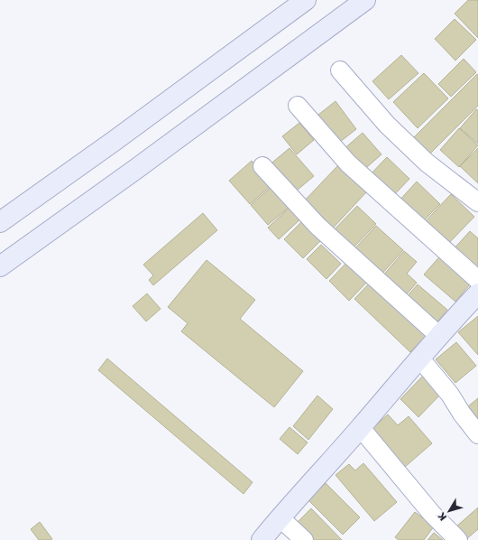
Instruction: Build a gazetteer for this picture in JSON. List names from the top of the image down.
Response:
{
  "north": "bottom left"
}
